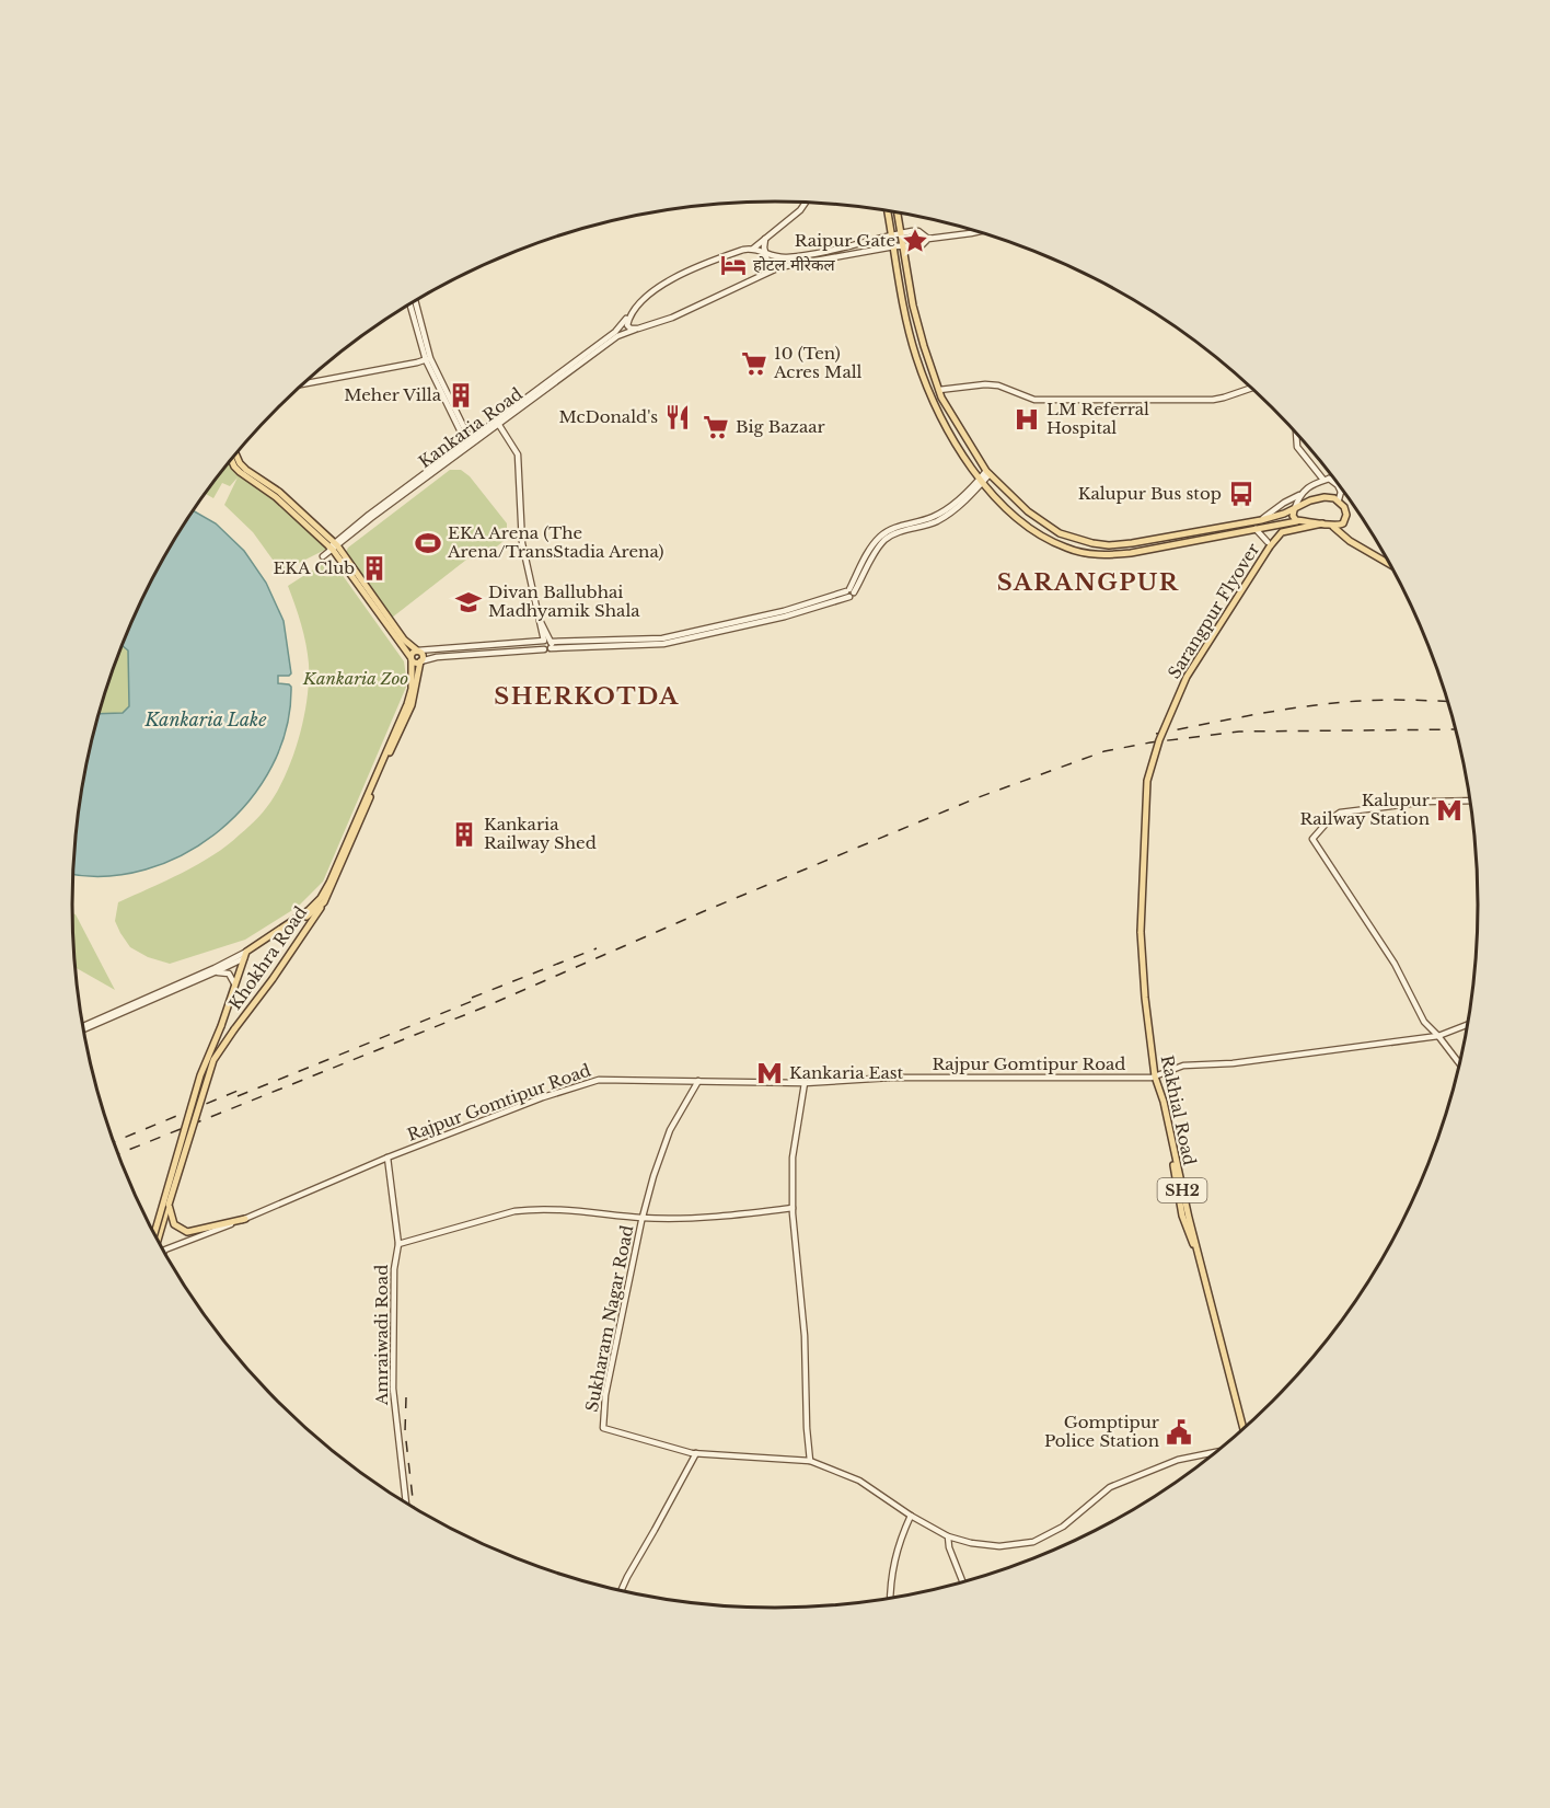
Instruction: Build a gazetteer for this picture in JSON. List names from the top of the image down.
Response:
{
  "streets": {
    "main road": [
      "Kankaria Road",
      "Sarangpur Flyover",
      "Khokhra Road",
      "Rajpur Gomtipur Road",
      "Rakhial Road",
      "SH2",
      "Sukharam Nagar Road",
      "Amraiwadi Road"
    ]
  },
  "crossings": [
    ["Sarangpur Flyover", "Rakhial Road"],
    ["Rajpur Gomtipur Road", "Rakhial Road"],
    ["Rajpur Gomtipur Road", "Sukharam Nagar Road"],
    ["Rajpur Gomtipur Road", "Amraiwadi Road"]
  ],
  "districts": ["SARANGPUR", "SHERKOTDA"],
  "water": ["Kankaria Lake"],
  "parks": ["Kankaria Zoo"],
  "places": {
    "place": ["Raipur Gate"],
    "hotel": ["होटल मीरेकल"],
    "supermarket": ["10 (Ten) Acres Mall", "Big Bazaar"],
    "building": ["Meher Villa", "EKA Club", "Kankaria Railway Shed"],
    "restaurant": ["McDonald's"],
    "hospital": ["LM Referral Hospital"],
    "bus stop": ["Kalupur Bus stop"],
    "sports": ["EKA Arena (The Arena/TransStadia Arena)"],
    "school or university": ["Divan Ballubhai Madhyamik Shala"],
    "metro station": ["Kalupur Railway Station", "Kankaria East"],
    "public building": ["Gomptipur Police Station"]
  }
}
